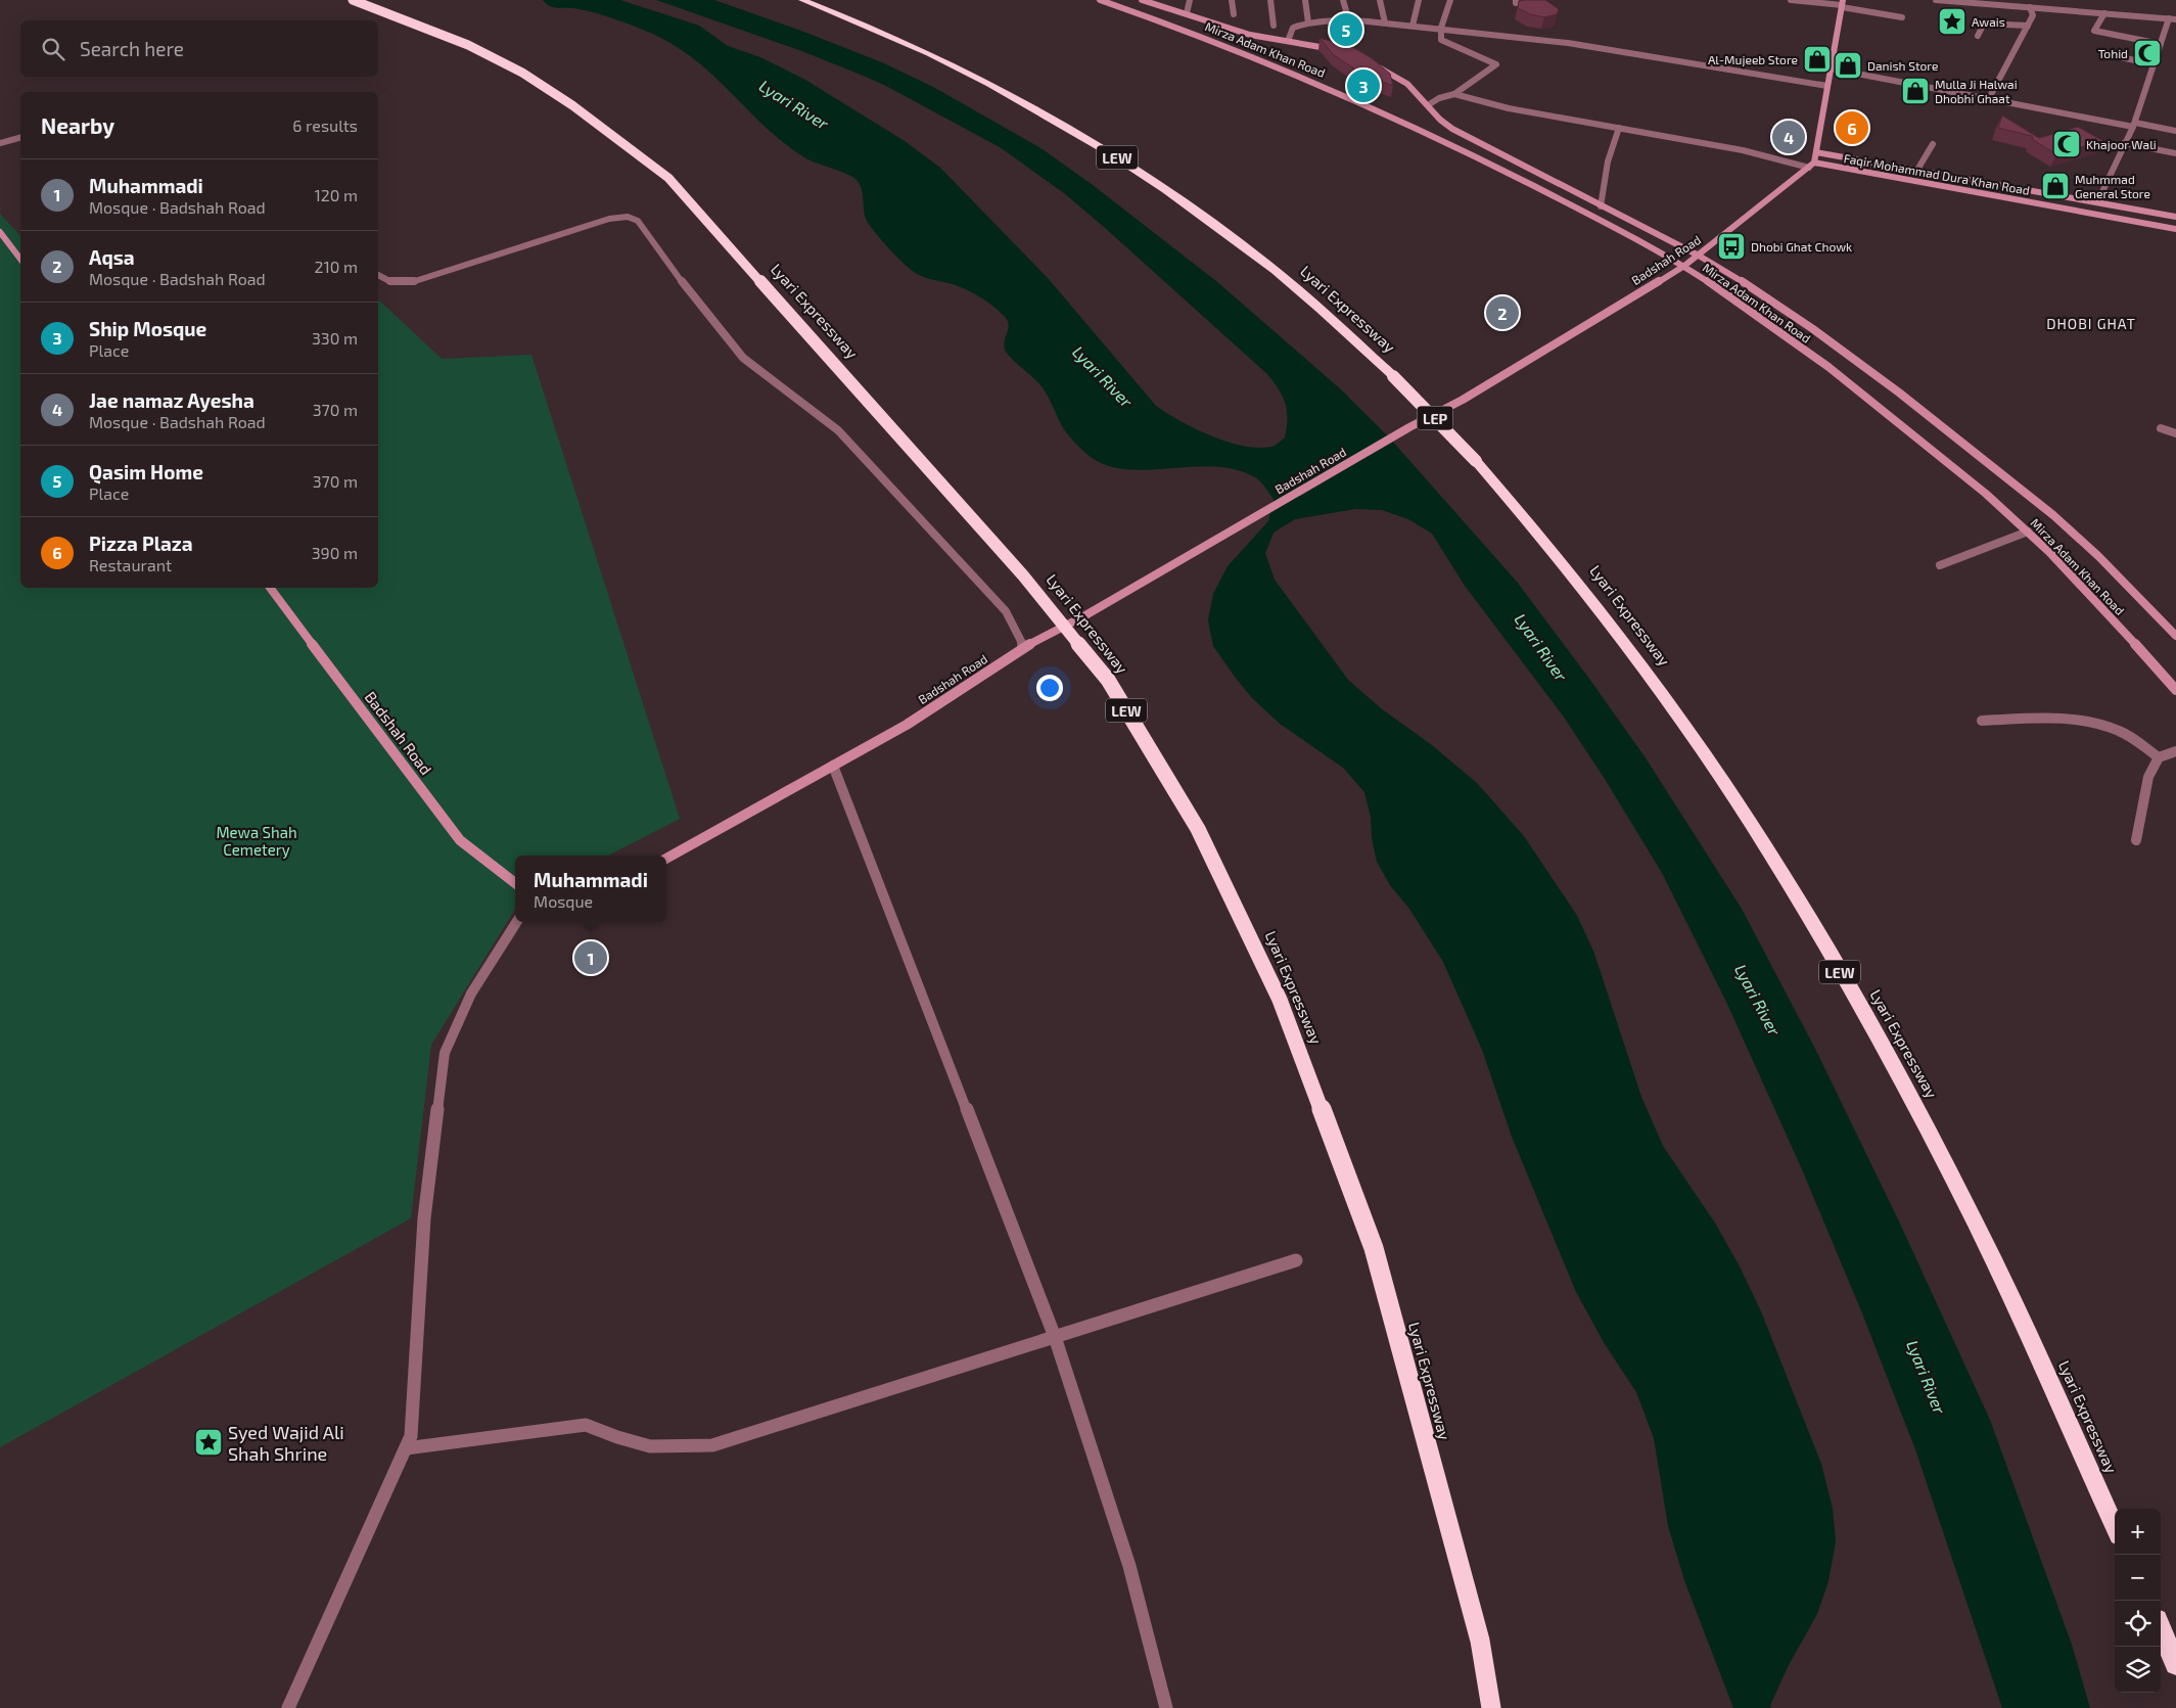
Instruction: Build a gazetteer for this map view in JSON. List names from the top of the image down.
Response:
{
  "streets": {
    "highway": ["LEW", "Lyari Expressway", "LEP"],
    "main road": ["Mirza Adam Khan Road", "Faqir Mohammad Dura Khan Road", "Badshah Road"]
  },
  "crossings": [
    ["Mirza Adam Khan Road", "Badshah Road"],
    ["Faqir Mohammad Dura Khan Road", "Badshah Road"]
  ],
  "districts": ["DHOBI GHAT"],
  "water": ["Lyari River"],
  "parks": ["Mewa Shah Cemetery"],
  "places": {
    "place": ["Awais", "Syed Wajid Ali Shah Shrine"],
    "mosque": ["Tohid", "Khajoor Wali"],
    "shop": [
      "Al-Mujeeb Store",
      "Danish Store",
      "Mulla Ji Halwai Dhobhi Ghaat",
      "Muhmmad General Store"
    ],
    "bus stop": ["Dhobi Ghat Chowk"]
  },
  "page": {
    "pins": [
      "5",
      "3",
      "6",
      "4",
      "2",
      "1"
    ],
    "search": "Search here",
    "heading": ["Nearby", "6 results"],
    "list": [
      {
        "mark": "1",
        "name": "Muhammadi",
        "note": "Mosque · Badshah Road",
        "value": "120 m"
      },
      {
        "mark": "2",
        "name": "Aqsa",
        "note": "Mosque · Badshah Road",
        "value": "210 m"
      },
      {
        "mark": "3",
        "name": "Ship Mosque",
        "note": "Place",
        "value": "330 m"
      },
      {
        "mark": "4",
        "name": "Jae namaz Ayesha",
        "note": "Mosque · Badshah Road",
        "value": "370 m"
      },
      {
        "mark": "5",
        "name": "Qasim Home",
        "note": "Place",
        "value": "370 m"
      },
      {
        "mark": "6",
        "name": "Pizza Plaza",
        "note": "Restaurant",
        "value": "390 m"
      }
    ],
    "popup": ["Muhammadi", "Mosque"],
    "map_buttons": ["+", "−"]
  }
}
